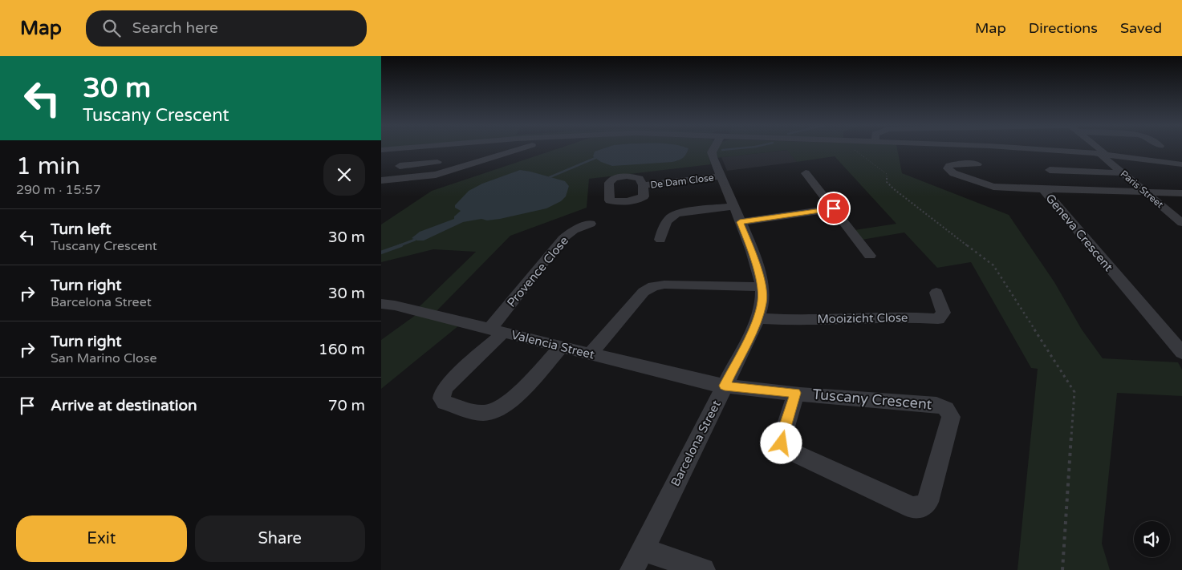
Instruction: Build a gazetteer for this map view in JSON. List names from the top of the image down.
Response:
{
  "streets": {
    "street": [
      "De Dam Close",
      "Paris Street",
      "Geneva Crescent",
      "Provence Close",
      "Mooizicht Close",
      "Valencia Street",
      "Tuscany Crescent",
      "Barcelona Street"
    ]
  },
  "crossings": [
    ["De Dam Close", "Barcelona Street"],
    ["Paris Street", "Geneva Crescent"],
    ["Provence Close", "Valencia Street"],
    ["Mooizicht Close", "Barcelona Street"],
    ["Valencia Street", "Tuscany Crescent"],
    ["Valencia Street", "Barcelona Street"],
    ["Tuscany Crescent", "Barcelona Street"]
  ],
  "page": {
    "header": "Map",
    "search": "Search here",
    "nav": ["Map", "Directions", "Saved"],
    "turn": ["30 m", "Tuscany Crescent"],
    "heading": ["1 min", "290 m · 15:57"],
    "list": [
      {
        "name": "Turn left",
        "note": "Tuscany Crescent",
        "value": "30 m"
      },
      {
        "name": "Turn right",
        "note": "Barcelona Street",
        "value": "30 m"
      },
      {
        "name": "Turn right",
        "note": "San Marino Close",
        "value": "160 m"
      },
      {
        "name": "Arrive at destination",
        "value": "70 m"
      }
    ],
    "buttons": ["Exit", "Share"]
  }
}
